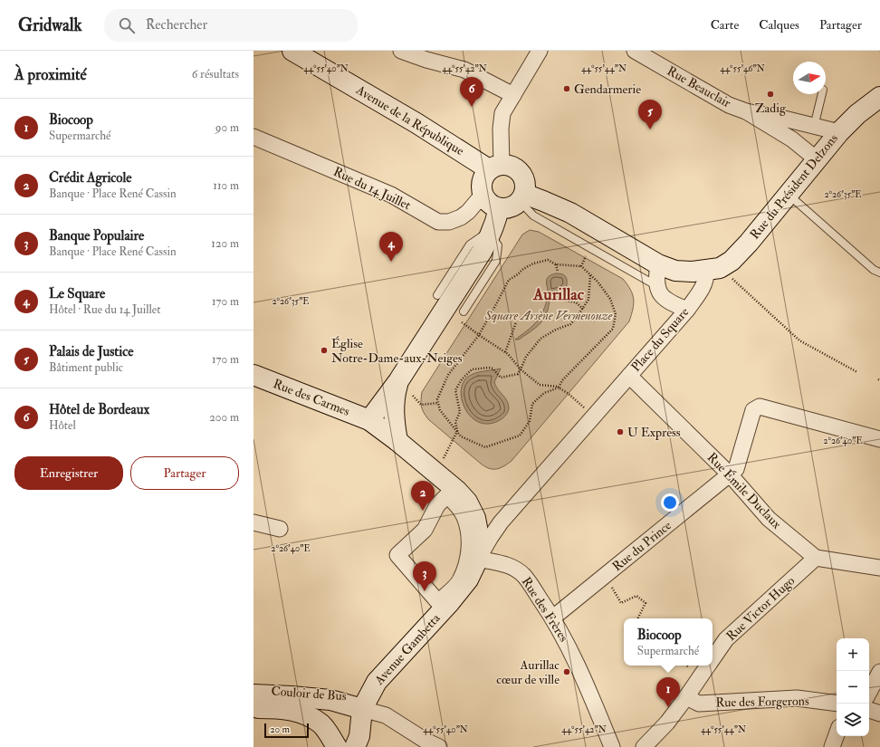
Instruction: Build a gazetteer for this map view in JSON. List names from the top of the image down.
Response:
{
  "streets": {
    "street": [
      "Rue Beauclair",
      "Avenue de la République",
      "Rue du Président Delzons",
      "Rue du 14 Juillet",
      "Place du Square",
      "Rue des Carmes",
      "Rue Émile Duclaux",
      "Rue du Prince",
      "Rue Victor Hugo",
      "Rue des Frères",
      "Avenue Gambetta",
      "Rue des Forgerons"
    ],
    "lane": ["Couloir de Bus"]
  },
  "crossings": [
    ["Rue Beauclair", "Rue du Président Delzons"],
    ["Avenue de la République", "Rue du 14 Juillet"],
    ["Rue du Président Delzons", "Place du Square"],
    ["Place du Square", "Rue Émile Duclaux"],
    ["Place du Square", "Rue des Frères"],
    ["Place du Square", "Avenue Gambetta"],
    ["Rue Émile Duclaux", "Rue du Prince"],
    ["Rue Émile Duclaux", "Rue Victor Hugo"],
    ["Rue du Prince", "Rue des Frères"],
    ["Rue Victor Hugo", "Rue des Forgerons"],
    ["Rue des Frères", "Avenue Gambetta"],
    ["Avenue Gambetta", "Couloir de Bus"]
  ],
  "districts": ["Aurillac"],
  "parks": ["Square Arsène Vermenouze"],
  "places": [
    "Gendarmerie",
    "Zadig",
    "Église Notre-Dame-aux-Neiges",
    "U Express",
    "Aurillac cœur de ville"
  ],
  "scale_bar": "20 m",
  "north": "right",
  "page": {
    "header": "Gridwalk",
    "search": "Rechercher",
    "nav": ["Carte", "Calques", "Partager"],
    "heading": ["À proximité", "6 résultats"],
    "pins": [
      "6",
      "5",
      "4",
      "2",
      "3",
      "1"
    ],
    "list": [
      {
        "mark": "1",
        "name": "Biocoop",
        "note": "Supermarché",
        "value": "90 m"
      },
      {
        "mark": "2",
        "name": "Crédit Agricole",
        "note": "Banque · Place René Cassin",
        "value": "110 m"
      },
      {
        "mark": "3",
        "name": "Banque Populaire",
        "note": "Banque · Place René Cassin",
        "value": "120 m"
      },
      {
        "mark": "4",
        "name": "Le Square",
        "note": "Hôtel · Rue du 14 Juillet",
        "value": "170 m"
      },
      {
        "mark": "5",
        "name": "Palais de Justice",
        "note": "Bâtiment public",
        "value": "170 m"
      },
      {
        "mark": "6",
        "name": "Hôtel de Bordeaux",
        "note": "Hôtel",
        "value": "200 m"
      }
    ],
    "buttons": ["Enregistrer", "Partager"],
    "popup": ["Biocoop", "Supermarché"],
    "map_buttons": ["+", "−"],
    "scale": "20 m"
  },
  "coordinates": [
    "44°55'40\"N",
    "44°55'42\"N",
    "44°55'44\"N",
    "44°55'46\"N",
    "2°26'35\"E",
    "2°26'40\"E"
  ]
}
